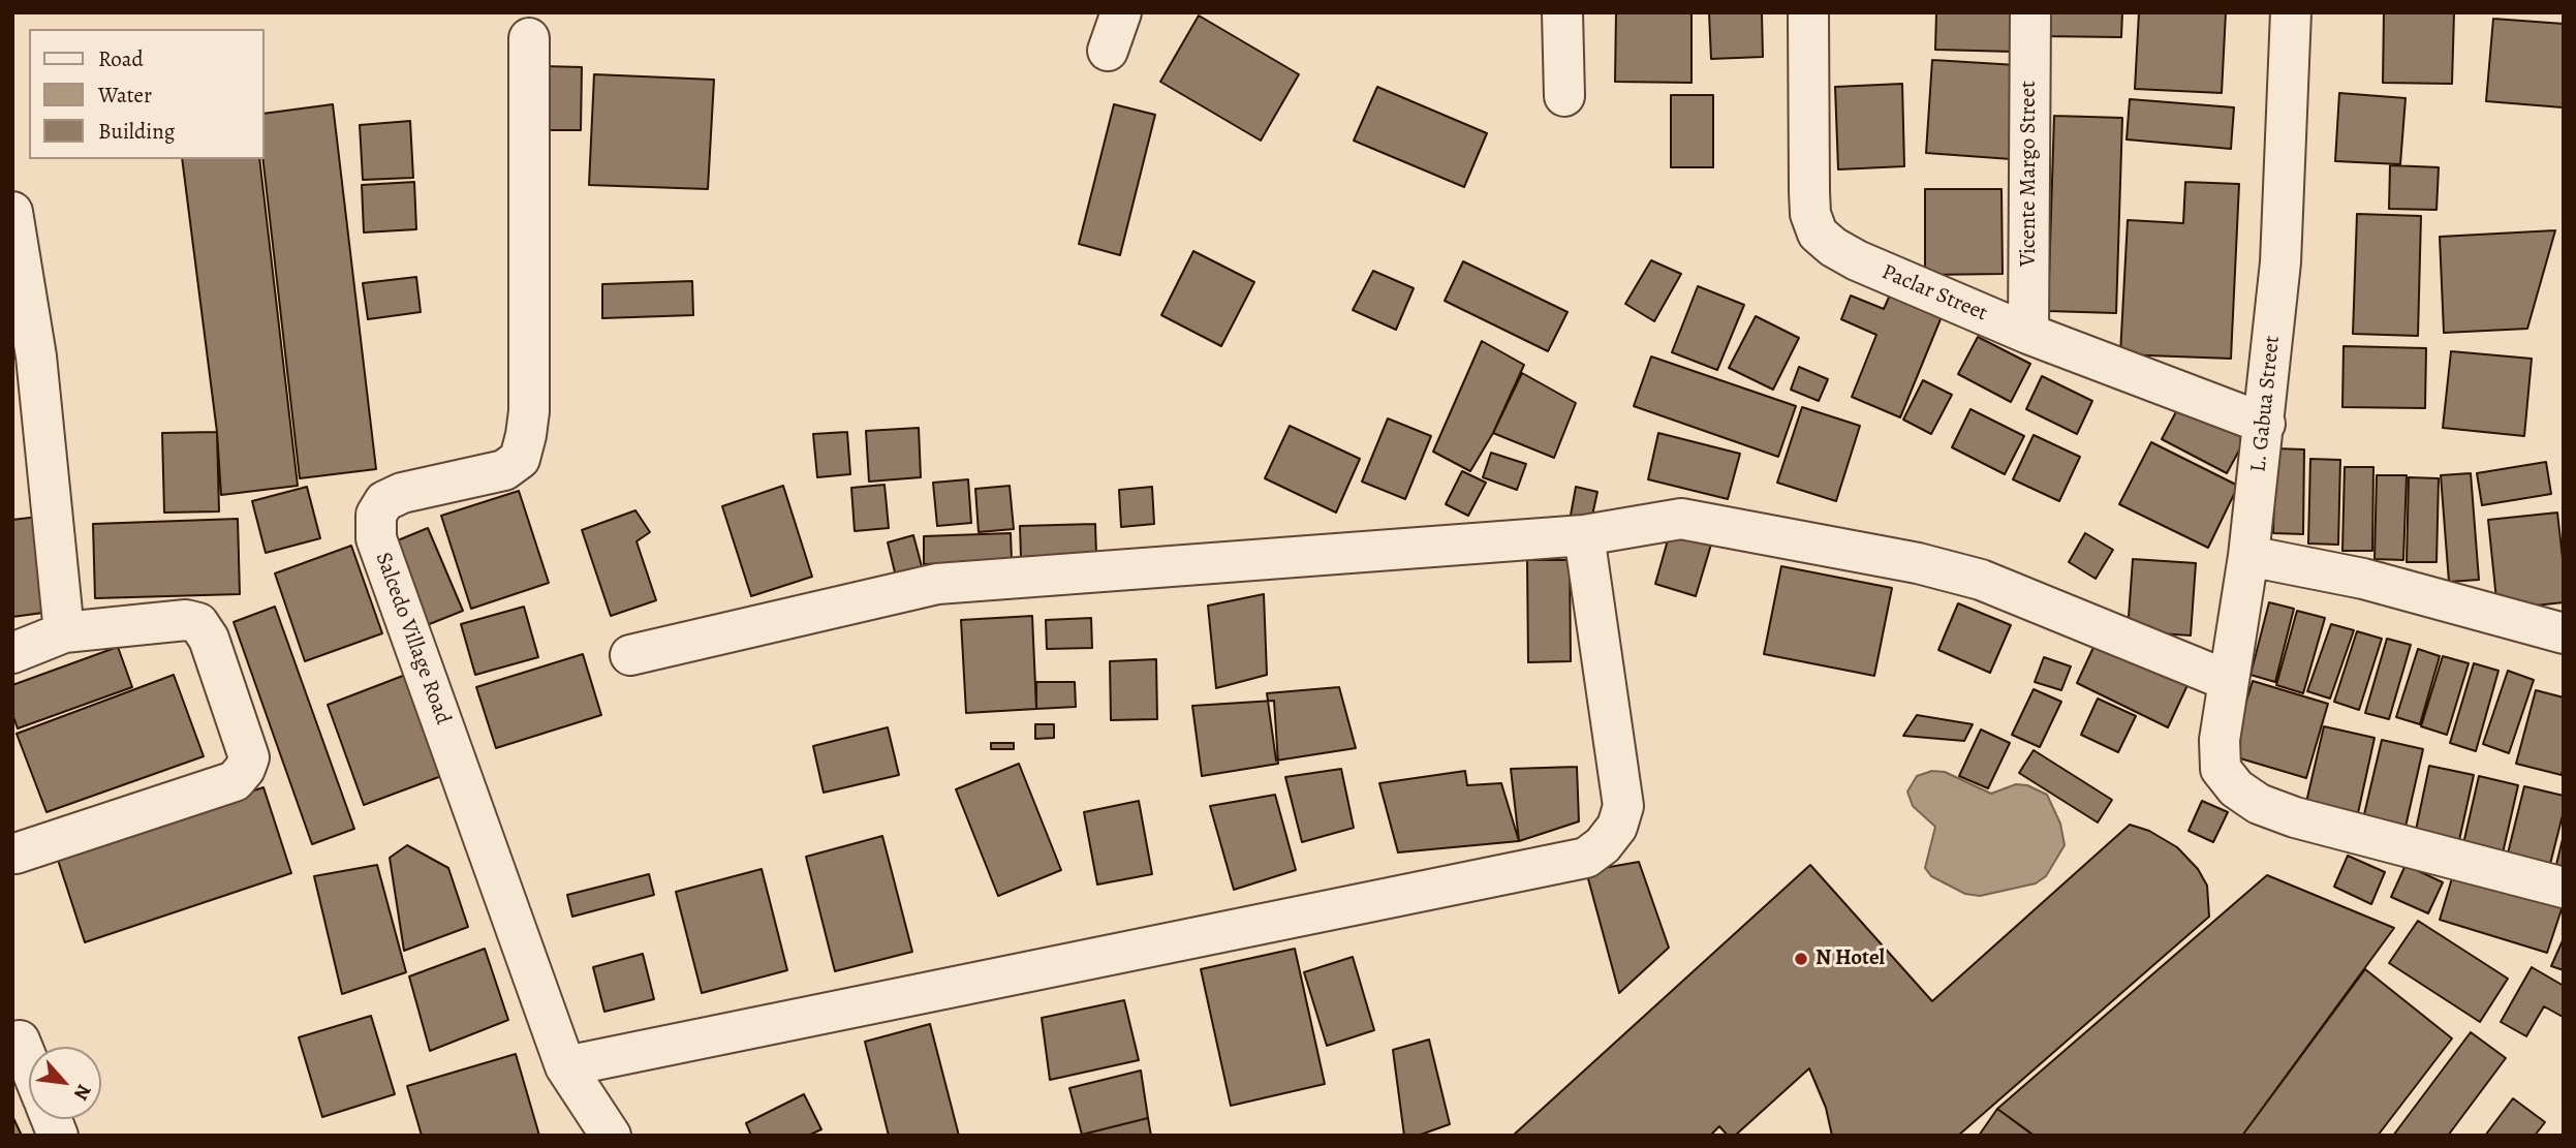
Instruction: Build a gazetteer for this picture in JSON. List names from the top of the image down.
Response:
{
  "streets": {
    "street": [
      "Vicente Margo Street",
      "Paclar Street",
      "L. Gabua Street",
      "Salcedo Village Road"
    ]
  },
  "crossings": [
    ["Vicente Margo Street", "Paclar Street"],
    ["Paclar Street", "L. Gabua Street"]
  ],
  "places": ["N Hotel"],
  "legend": ["Road", "Water", "Building"],
  "north": "bottom right"
}
